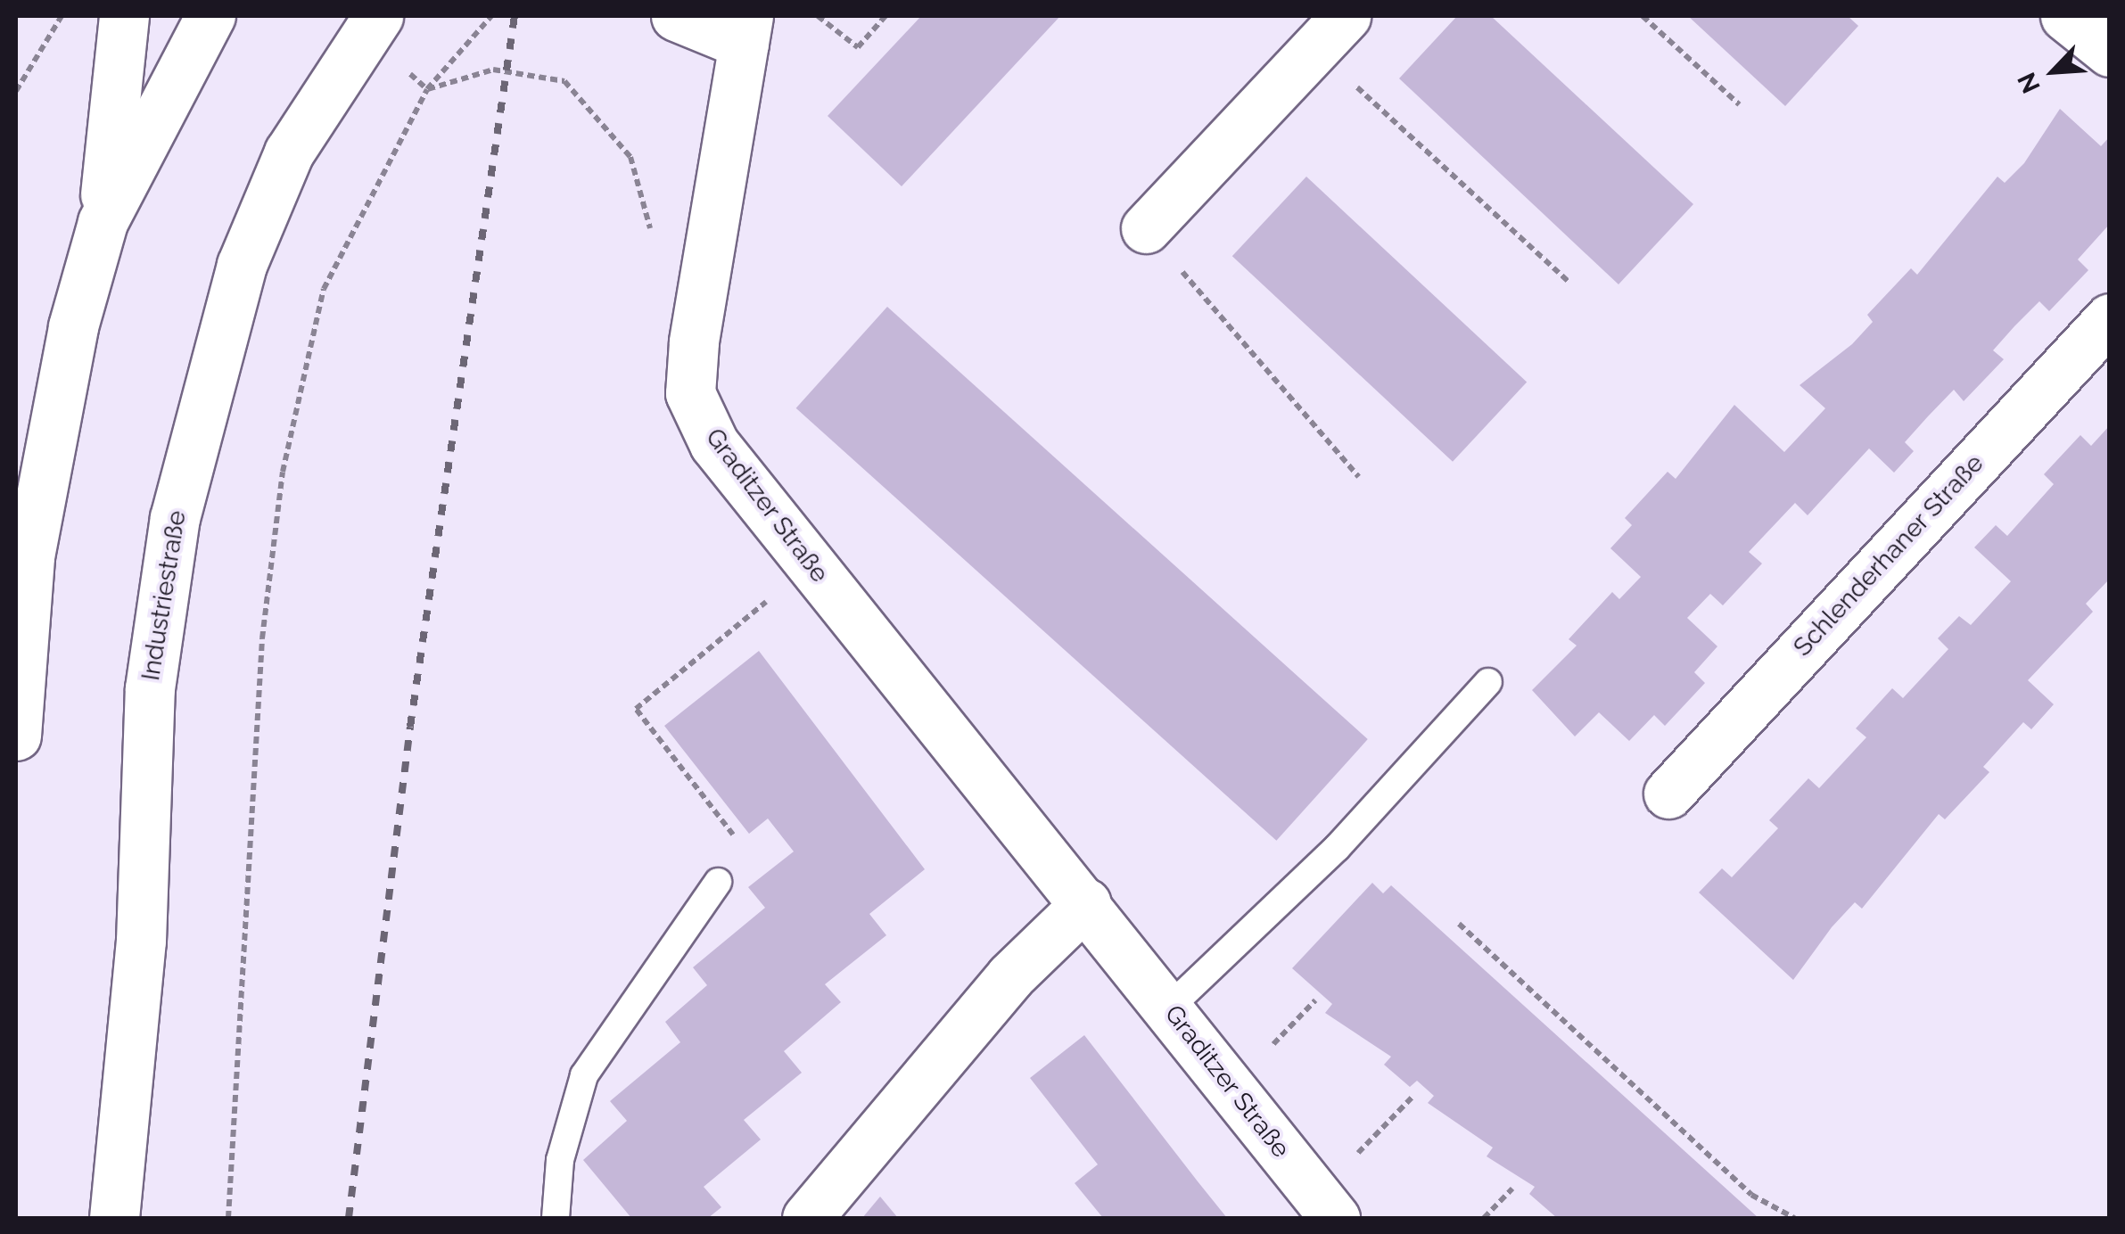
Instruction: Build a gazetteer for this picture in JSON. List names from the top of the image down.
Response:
{
  "streets": {
    "main road": ["Graditzer Straße", "Schlenderhaner Straße", "Industriestraße"]
  },
  "north": "bottom left"
}
